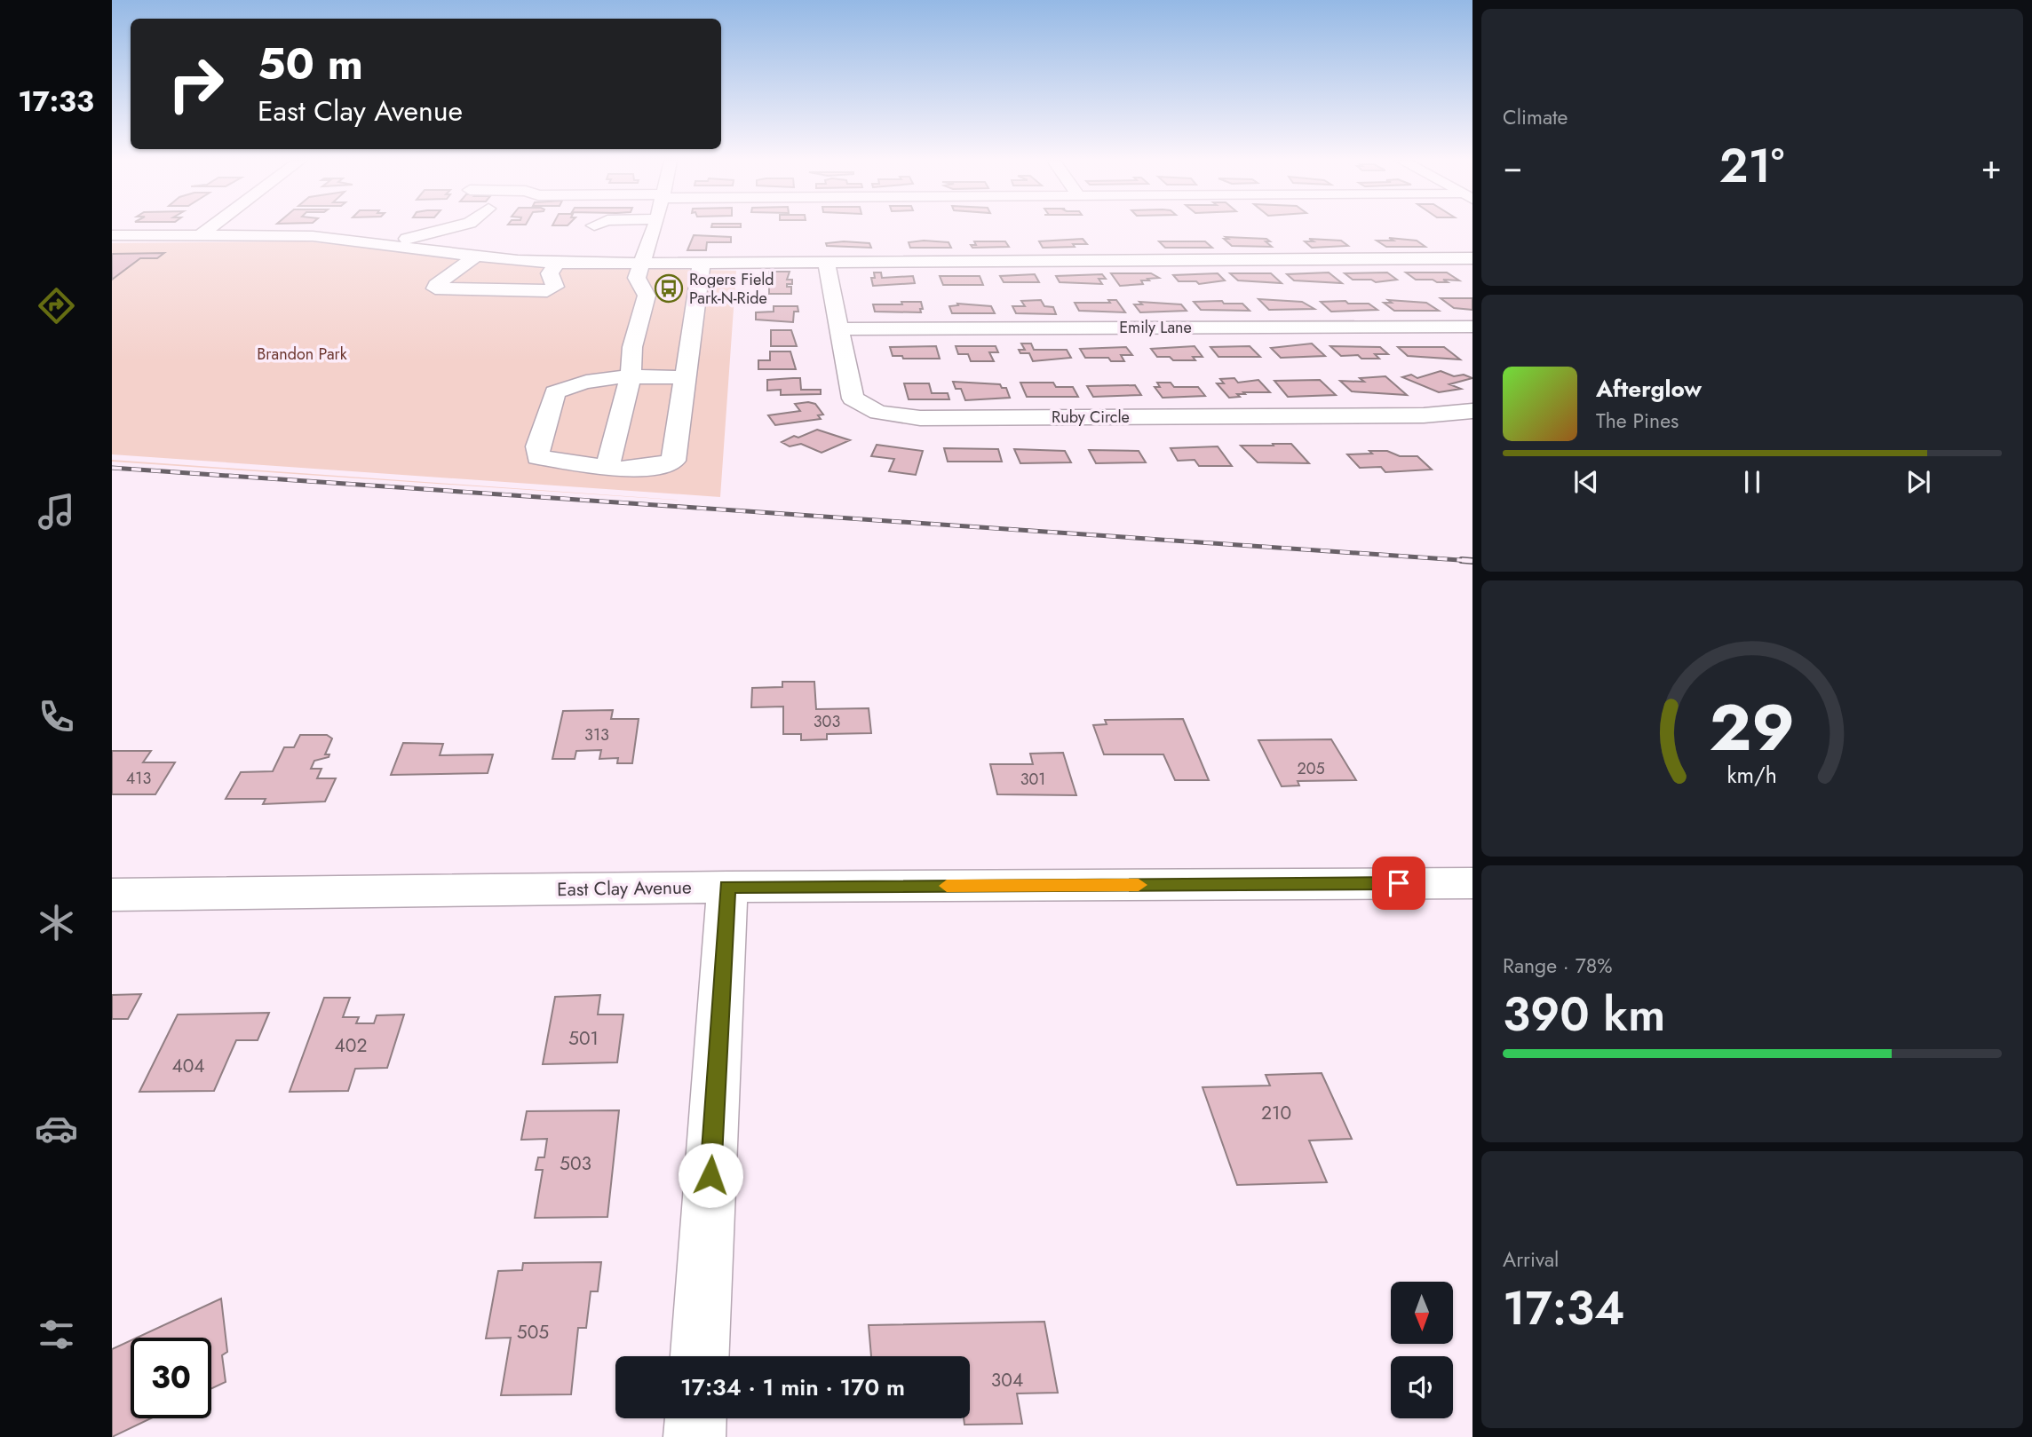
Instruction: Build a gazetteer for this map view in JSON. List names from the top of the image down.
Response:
{
  "streets": {
    "street": ["Emily Lane", "Ruby Circle", "East Clay Avenue"]
  },
  "crossings": [
    ["Emily Lane", "Ruby Circle"]
  ],
  "parks": ["Brandon Park"],
  "places": {
    "bus stop": ["Rogers Field Park-N-Ride"]
  },
  "house_numbers": [
    "303",
    "313",
    "205",
    "413",
    "301",
    "501",
    "402",
    "404",
    "210",
    "503",
    "505",
    "304"
  ],
  "north": "bottom",
  "page": {
    "tabs": "17:33",
    "tile": [
      "Climate",
      ["Range · 78%", "390 km"],
      ["Arrival", "17:34"]
    ],
    "turn": ["50 m", "East Clay Avenue"],
    "heat": ["−", "21°", "+"],
    "song": ["Afterglow", "The Pines"],
    "limit": "30",
    "trip": "17:34 · 1 min · 170 m",
    "gauge": ["29", "km/h"]
  }
}
